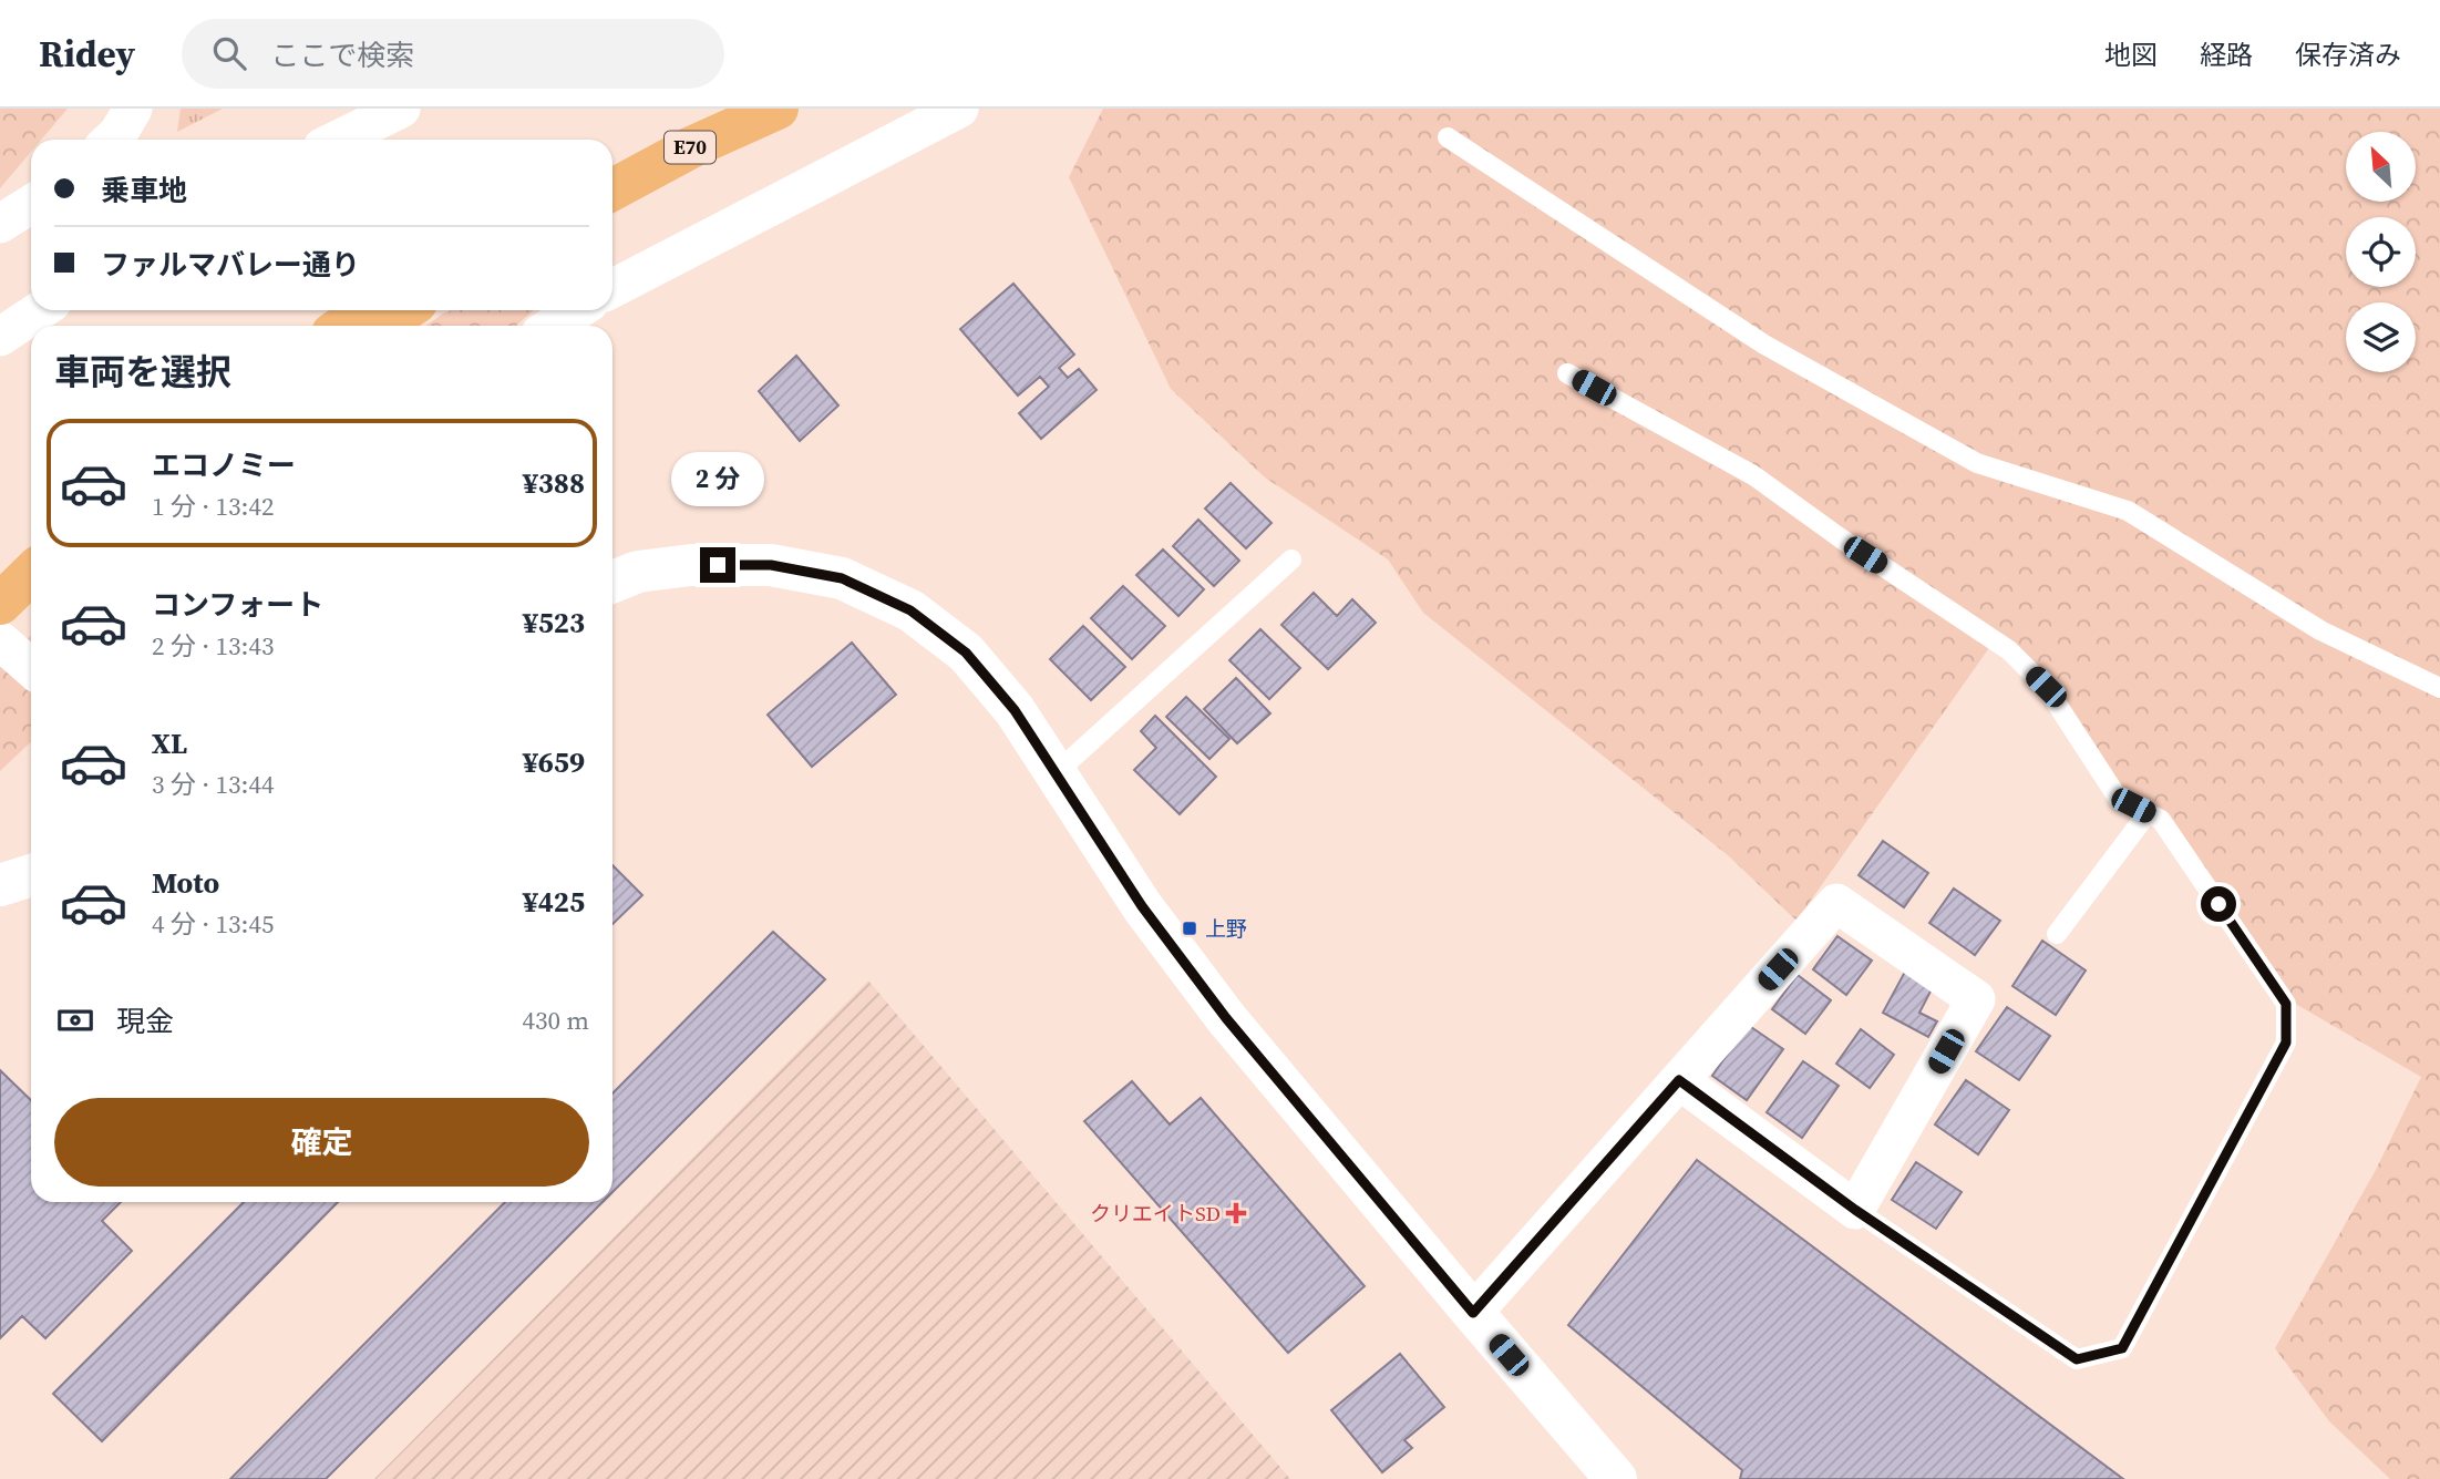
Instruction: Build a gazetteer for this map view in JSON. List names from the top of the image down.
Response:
{
  "streets": {
    "highway": ["E70"]
  },
  "places": {
    "transit": ["上野"],
    "health": ["クリエイトSD"]
  },
  "north": "top left",
  "page": {
    "header": "Ridey",
    "search": "ここで検索",
    "nav": ["地図", "経路", "保存済み"],
    "banner": ["乗車地", "ファルマバレー通り"],
    "heading": "車両を選択",
    "list": [
      {
        "name": "エコノミー",
        "note": "1 分 · 13:42",
        "value": "¥388"
      },
      {
        "name": "コンフォート",
        "note": "2 分 · 13:43",
        "value": "¥523"
      },
      {
        "name": "XL",
        "note": "3 分 · 13:44",
        "value": "¥659"
      },
      {
        "name": "Moto",
        "note": "4 分 · 13:45",
        "value": "¥425"
      }
    ],
    "bubble": "2 分",
    "pay": ["現金", "430 m"],
    "buttons": "確定"
  }
}
